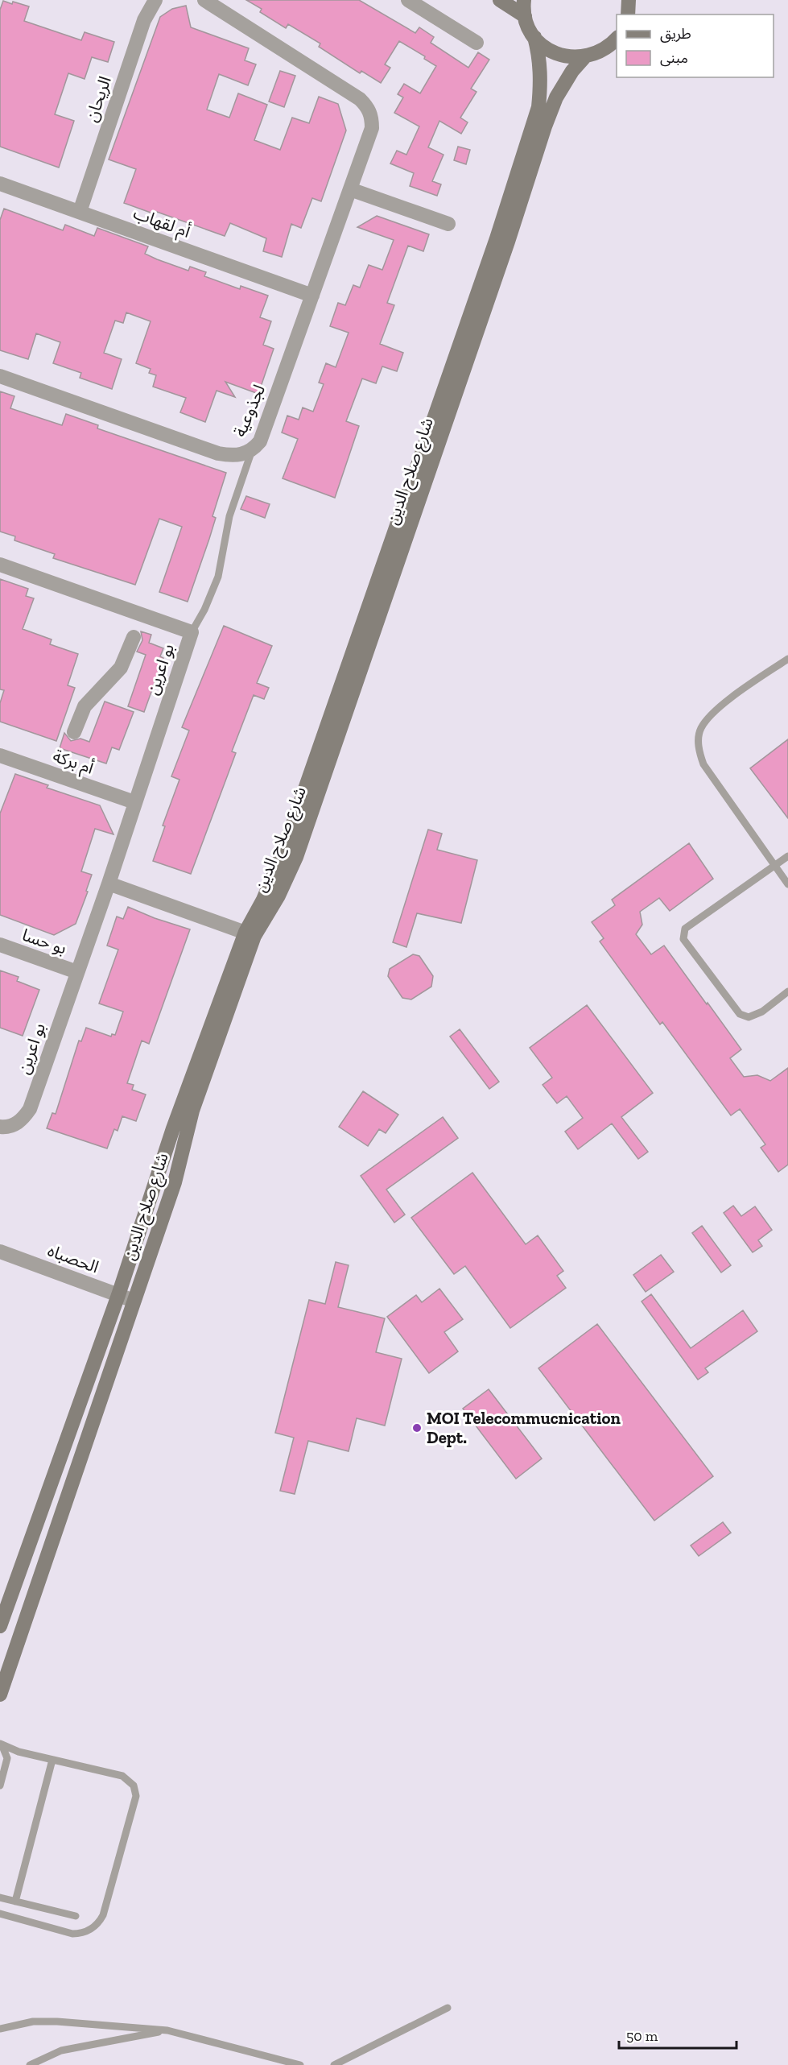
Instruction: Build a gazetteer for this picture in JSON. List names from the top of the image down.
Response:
{
  "streets": {
    "street": [
      "الريحان",
      "أم لقهاب",
      "لجذوعية",
      "شارع صلاح الدين",
      "بو اعرين",
      "أم بركة",
      "بو حسا",
      "الحصباه"
    ]
  },
  "crossings": [
    ["الريحان", "أم لقهاب"],
    ["أم لقهاب", "لجذوعية"],
    ["شارع صلاح الدين", "الحصباه"],
    ["بو اعرين", "أم بركة"],
    ["بو اعرين", "بو حسا"]
  ],
  "places": ["MOI Telecommucnication Dept."],
  "legend": ["طريق", "مبنى"],
  "scale_bar": "50 m"
}
